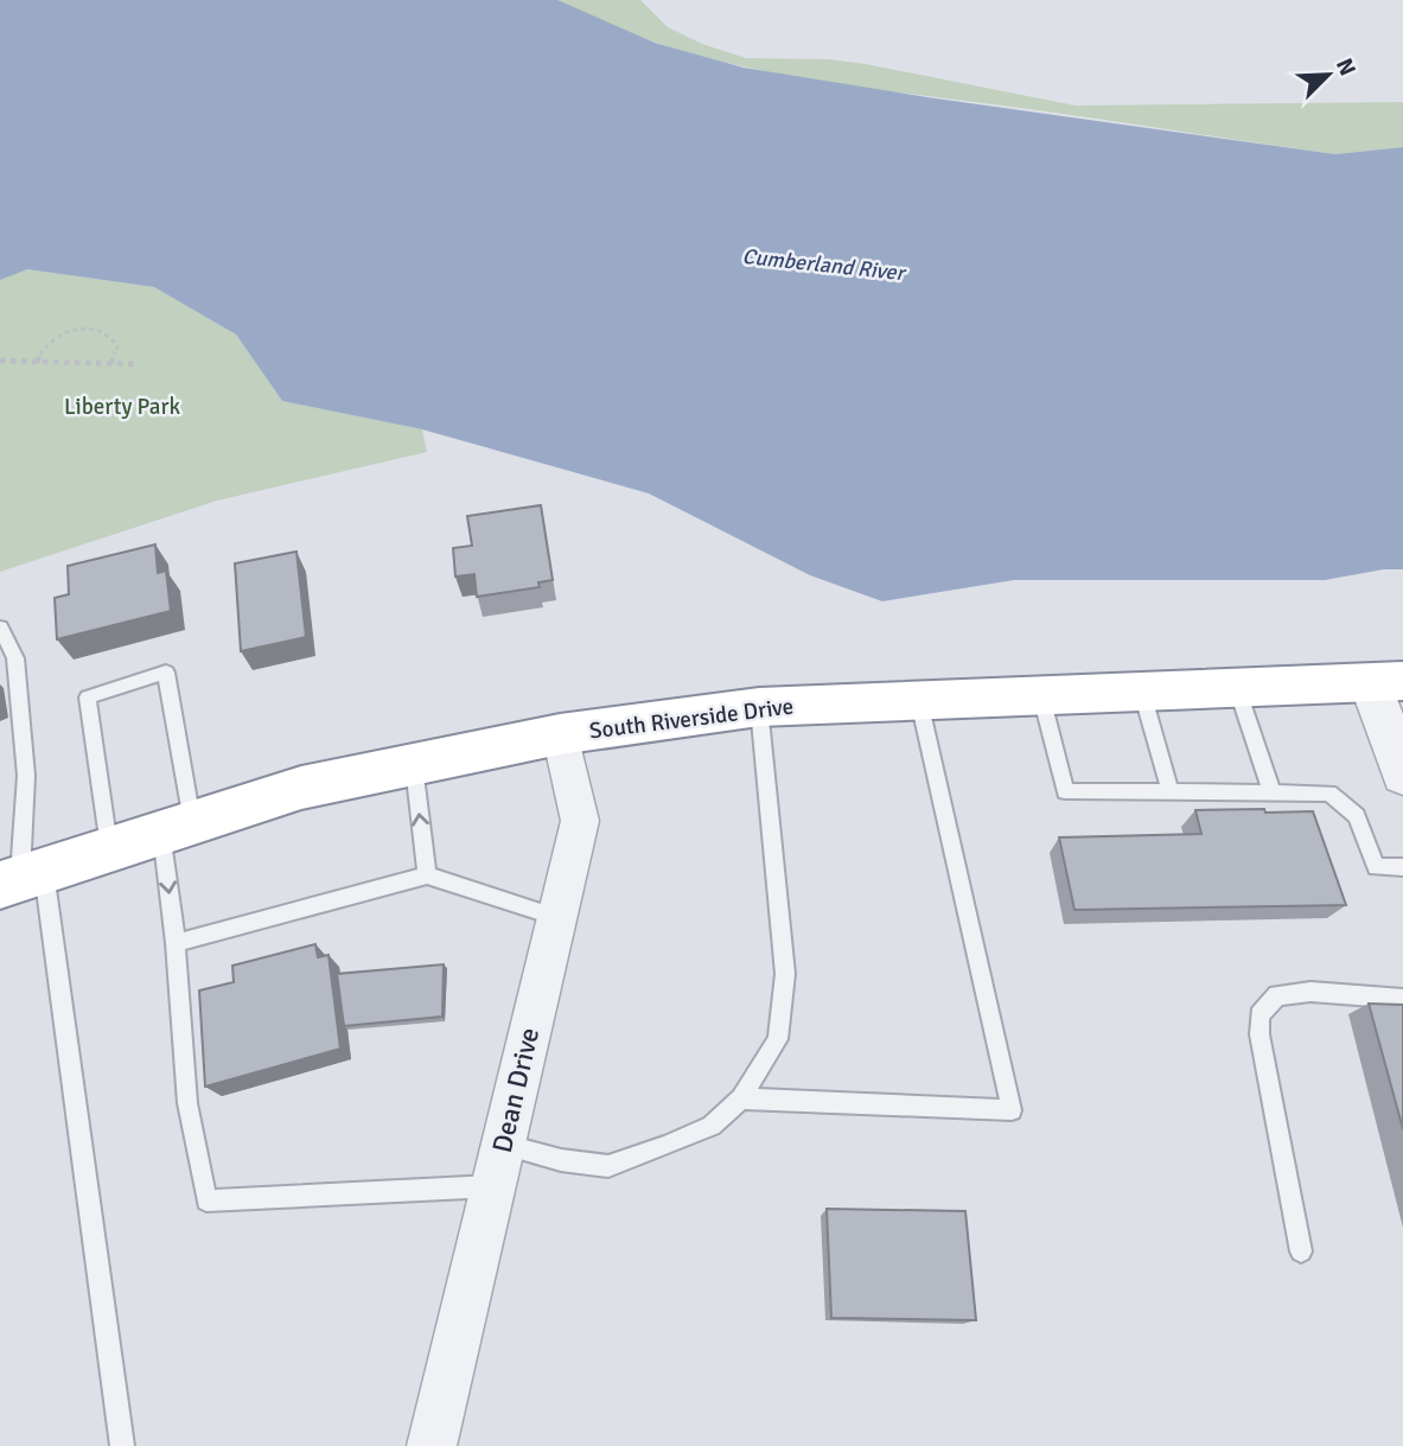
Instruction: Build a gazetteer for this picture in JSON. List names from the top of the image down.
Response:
{
  "streets": {
    "highway": ["South Riverside Drive"],
    "street": ["Dean Drive"]
  },
  "crossings": [
    ["South Riverside Drive", "Dean Drive"]
  ],
  "water": ["Cumberland River"],
  "parks": ["Liberty Park"],
  "north": "top right"
}
